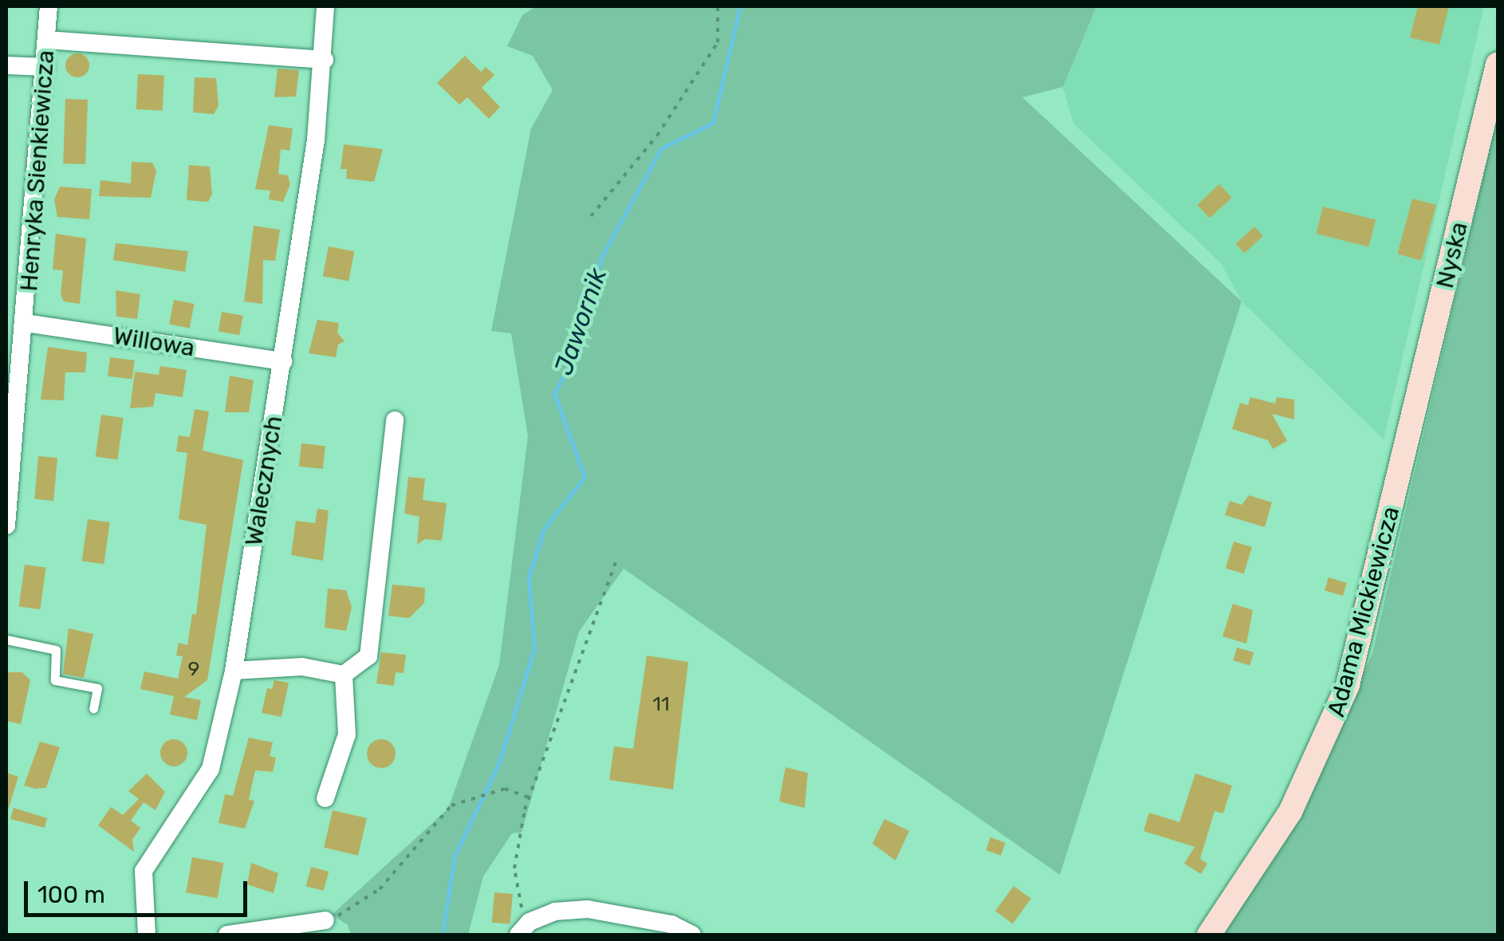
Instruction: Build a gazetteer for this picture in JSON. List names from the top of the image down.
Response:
{
  "streets": {
    "street": [
      "Henryka Sienkiewicza",
      "Nyska",
      "Willowa",
      "Walecznych",
      "Adama Mickiewicza"
    ]
  },
  "crossings": [
    ["Henryka Sienkiewicza", "Willowa"],
    ["Nyska", "Adama Mickiewicza"],
    ["Willowa", "Walecznych"]
  ],
  "water": ["Jawornik"],
  "house_numbers": ["9", "11"],
  "scale_bar": "100 m"
}
